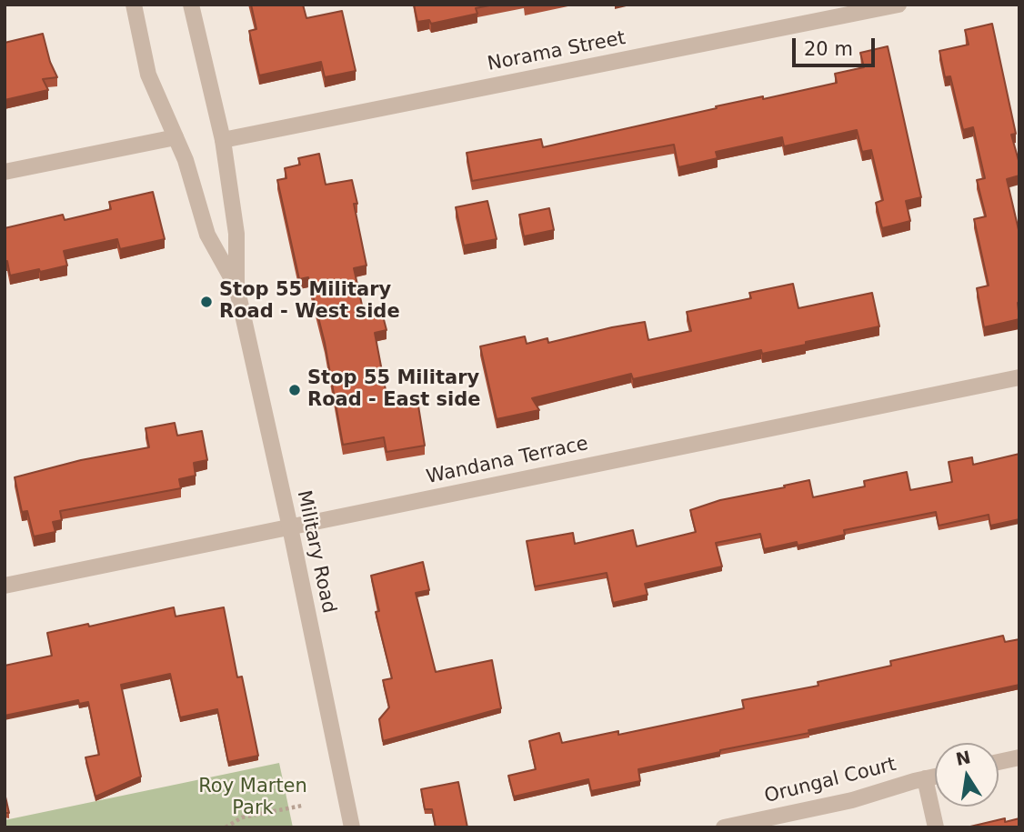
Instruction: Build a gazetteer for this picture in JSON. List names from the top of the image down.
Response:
{
  "streets": {
    "street": [
      "Norama Street",
      "Wandana Terrace",
      "Military Road",
      "Orungal Court"
    ]
  },
  "crossings": [
    ["Norama Street", "Military Road"],
    ["Wandana Terrace", "Military Road"]
  ],
  "parks": ["Roy Marten Park"],
  "places": ["Stop 55 Military Road - West side", "Stop 55 Military Road - East side"],
  "scale_bar": "20 m",
  "north": "top"
}
